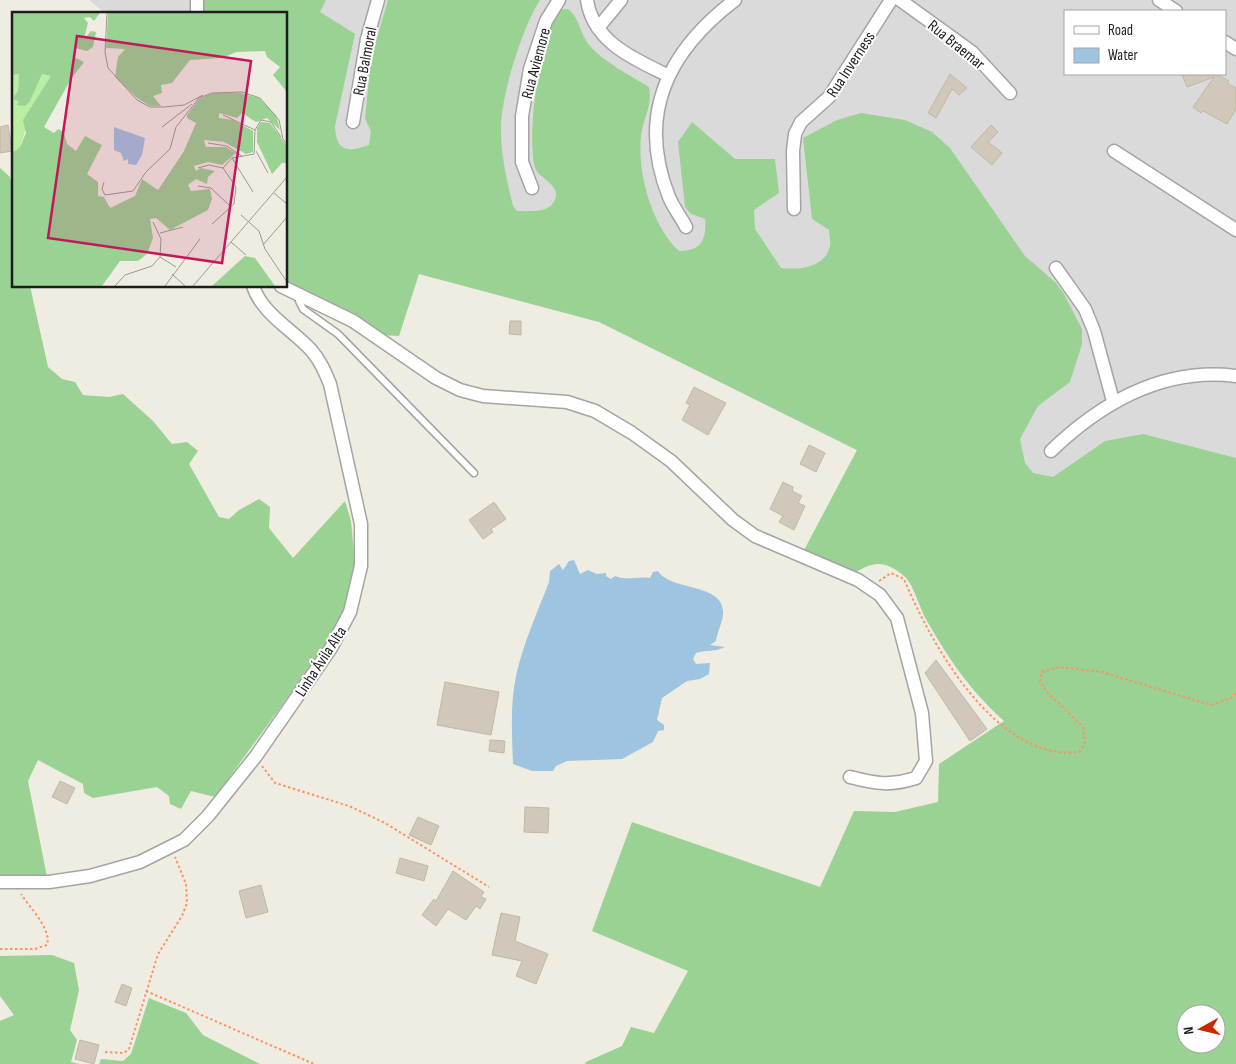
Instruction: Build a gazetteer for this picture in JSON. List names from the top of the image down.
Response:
{
  "streets": {
    "street": [
      "Rua Braemar",
      "Rua Balmoral",
      "Rua Aviemore",
      "Rua Inverness",
      "Linha Ávila Alta"
    ]
  },
  "legend": ["Road", "Water"],
  "north": "left"
}
